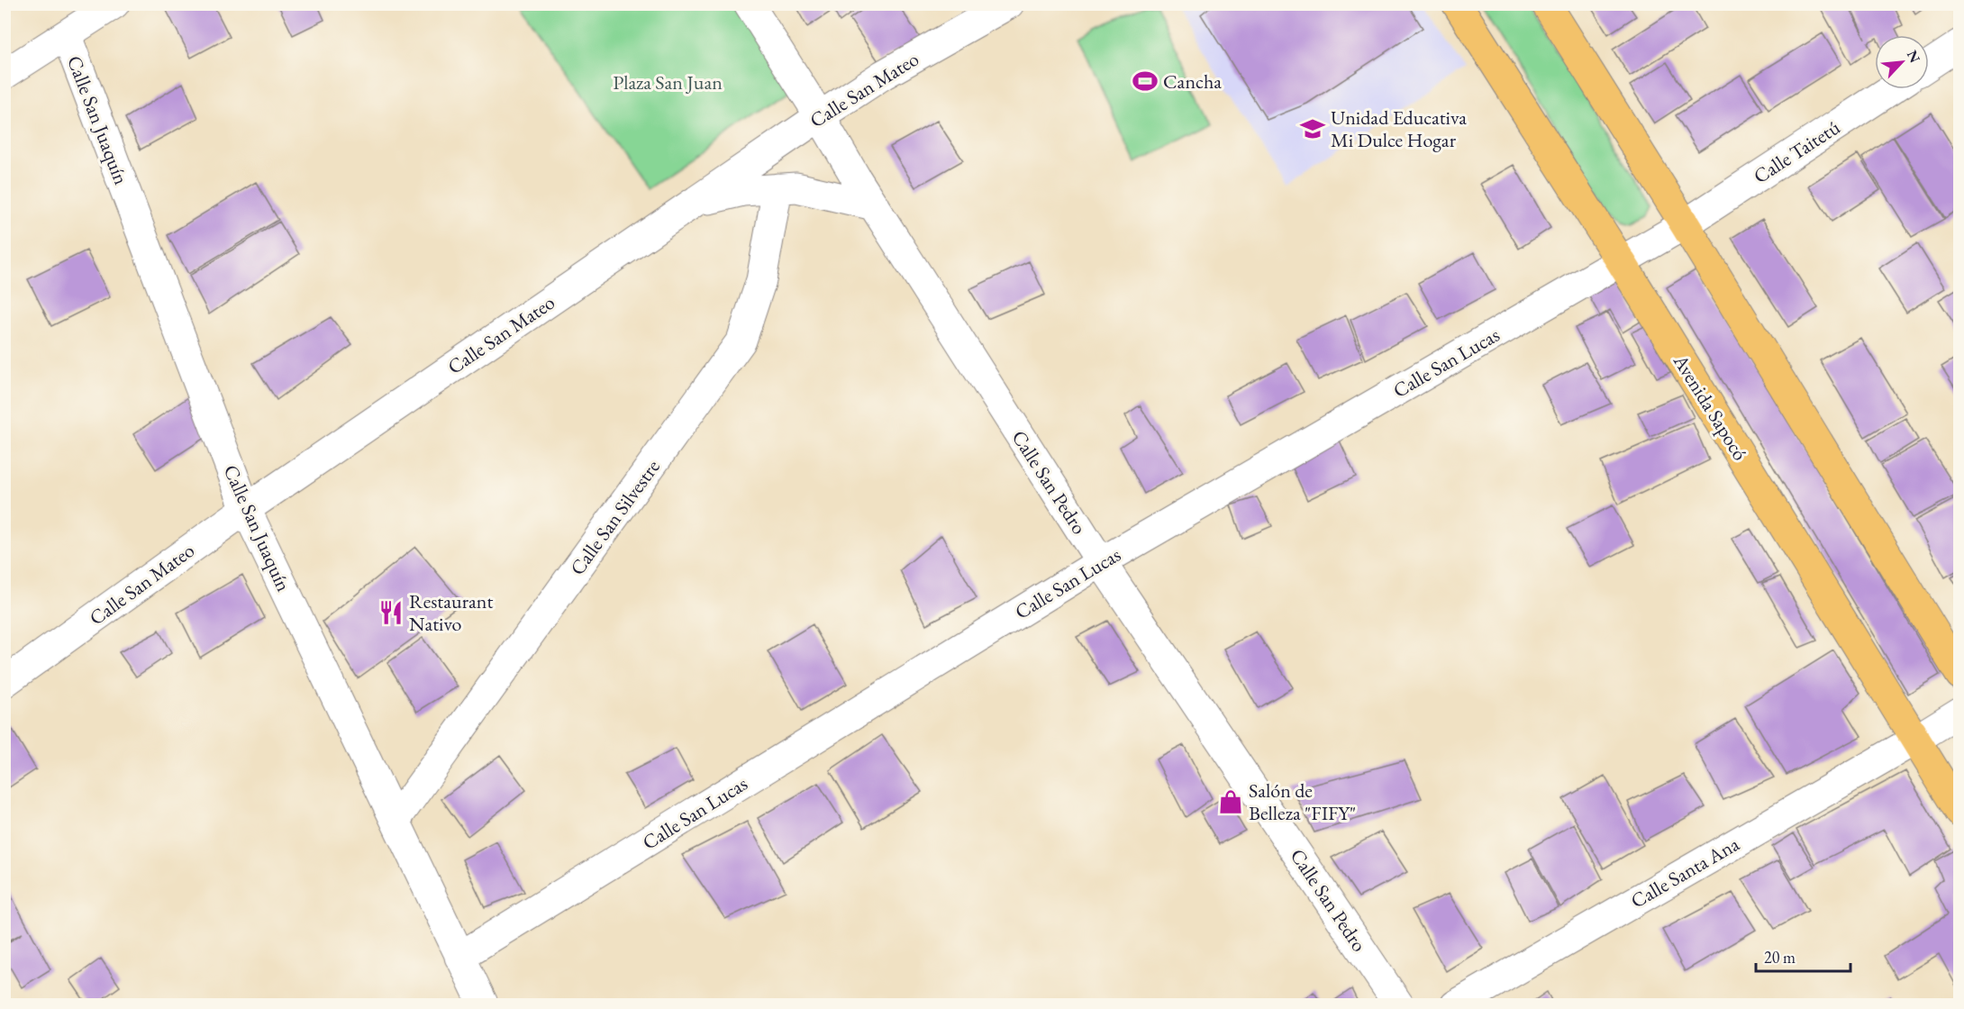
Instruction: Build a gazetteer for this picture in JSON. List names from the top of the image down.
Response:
{
  "streets": {
    "main road": ["Avenida Sapocó"],
    "street": [
      "Calle San Mateo",
      "Calle San Juaquín",
      "Calle Taitetú",
      "Calle San Lucas",
      "Calle San Pedro",
      "Calle San Silvestre",
      "Calle Santa Ana"
    ]
  },
  "crossings": [
    ["Calle San Mateo", "Calle San Juaquín"],
    ["Calle San Mateo", "Calle San Pedro"],
    ["Calle San Juaquín", "Calle San Lucas"],
    ["Calle San Juaquín", "Calle San Silvestre"],
    ["Calle Taitetú", "Calle San Lucas"],
    ["Calle San Lucas", "Avenida Sapocó"],
    ["Calle San Lucas", "Calle San Pedro"],
    ["Avenida Sapocó", "Calle Santa Ana"]
  ],
  "parks": ["Plaza San Juan"],
  "places": {
    "sports": ["Cancha"],
    "school or university": ["Unidad Educativa Mi Dulce Hogar"],
    "restaurant": ["Restaurant Nativo"],
    "shop": ["Salón de Belleza \"FIFY\""]
  },
  "scale_bar": "20 m",
  "north": "top right"
}
